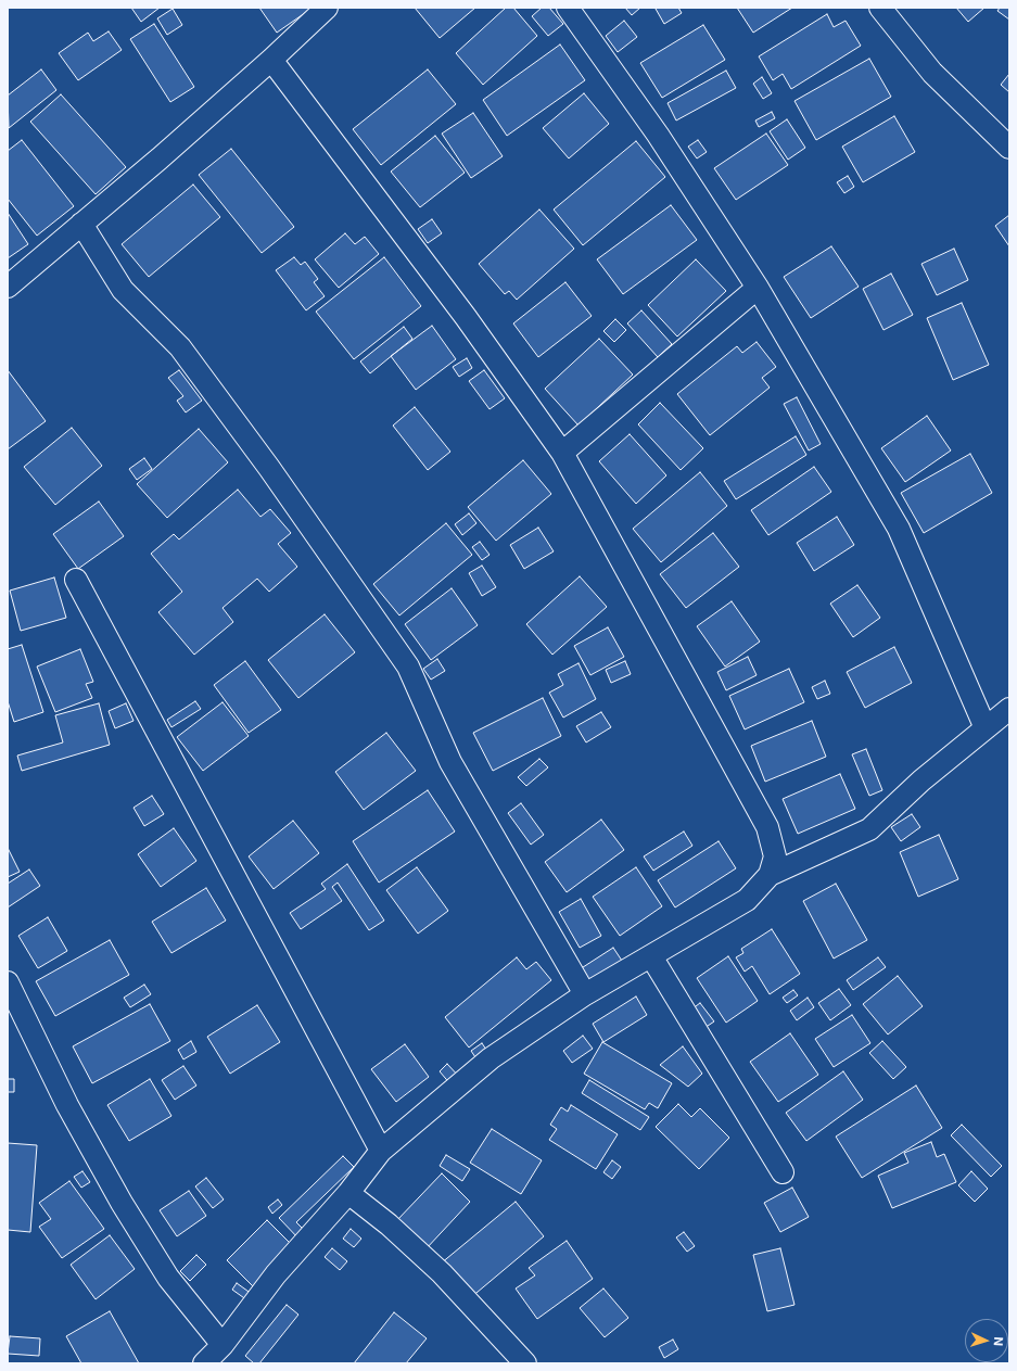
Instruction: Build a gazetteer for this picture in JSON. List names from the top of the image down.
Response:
{
  "north": "right"
}
